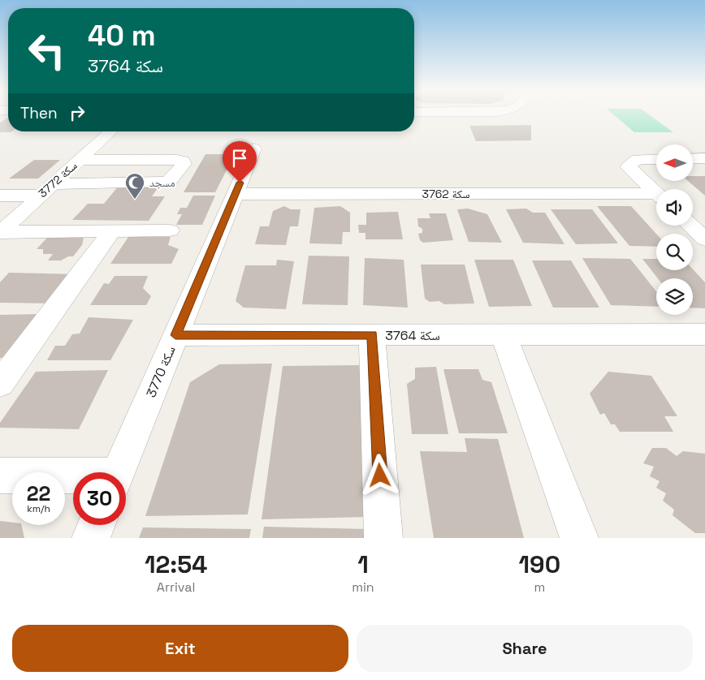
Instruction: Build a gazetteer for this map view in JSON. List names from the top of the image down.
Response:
{
  "streets": {
    "street": [
      "سكة 3772",
      "سكة 3762",
      "سكة 3764",
      "سكة 3770"
    ]
  },
  "crossings": [
    ["سكة 3762", "سكة 3770"],
    ["سكة 3764", "سكة 3770"]
  ],
  "places": {
    "mosque": ["مسجد"]
  },
  "north": "left",
  "page": {
    "turn": ["40 m", "سكة 3764"],
    "then": "Then",
    "speed": "22 km/h",
    "limit": "30",
    "eta": [
      "12:54",
      "Arrival",
      "1",
      "min",
      "190",
      "m"
    ],
    "buttons": ["Exit", "Share"]
  }
}
